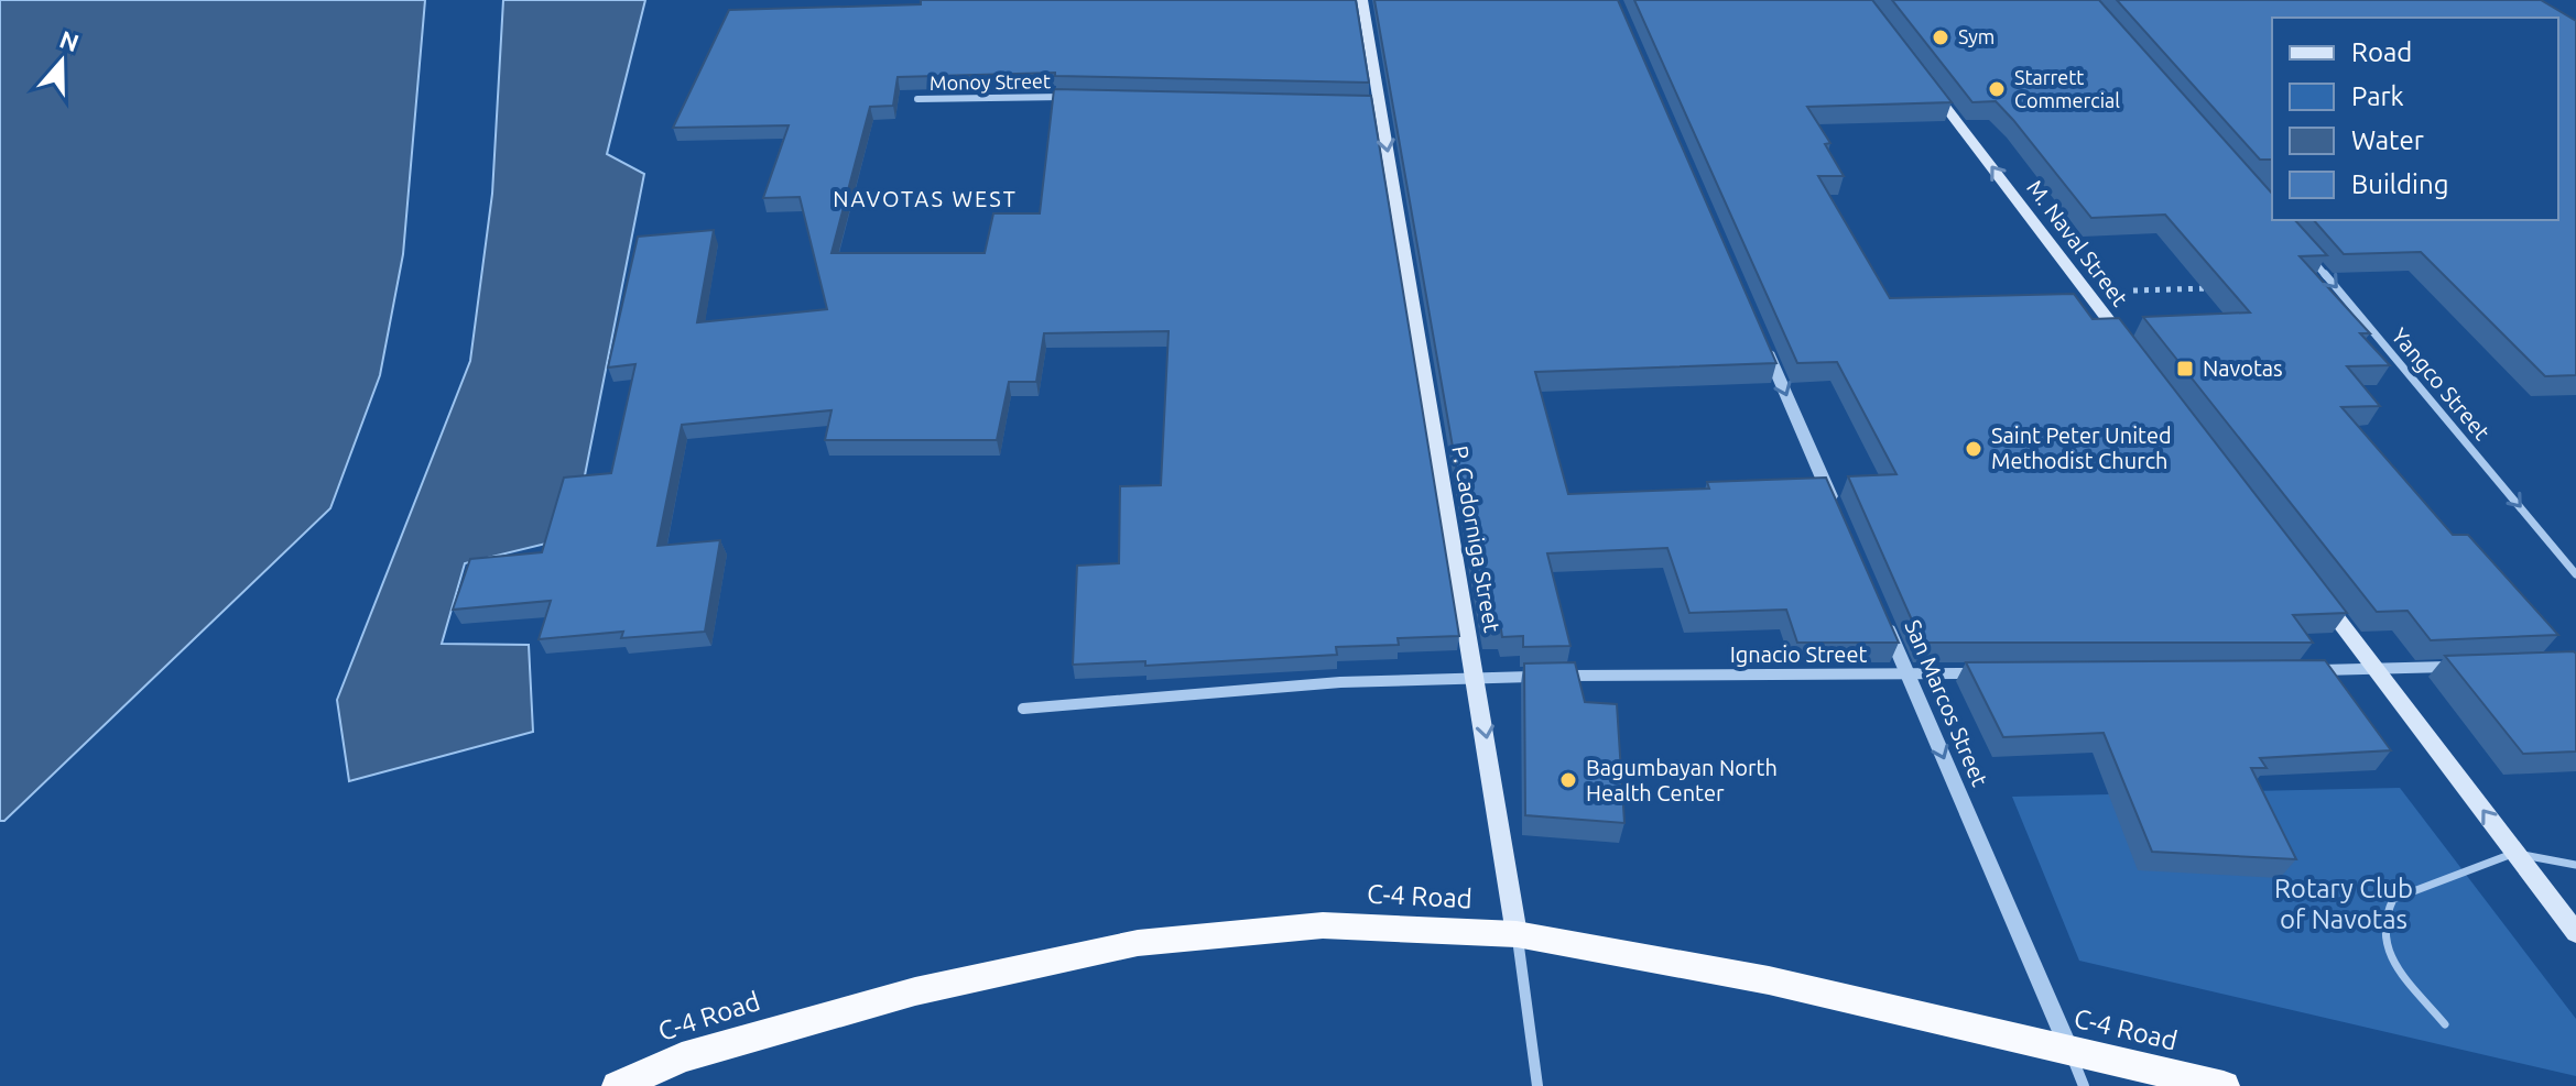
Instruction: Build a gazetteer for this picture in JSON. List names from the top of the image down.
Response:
{
  "streets": {
    "highway": ["C-4 Road"],
    "main road": ["M. Naval Street", "P. Cadorniga Street"],
    "street": [
      "Monoy Street",
      "Yangco Street",
      "Ignacio Street",
      "San Marcos Street"
    ]
  },
  "crossings": [
    ["P. Cadorniga Street", "C-4 Road"],
    ["Ignacio Street", "San Marcos Street"],
    ["San Marcos Street", "C-4 Road"]
  ],
  "one_way": [
    "M. Naval Street",
    "Yangco Street",
    "P. Cadorniga Street",
    "San Marcos Street"
  ],
  "districts": ["NAVOTAS WEST"],
  "parks": ["Rotary Club of Navotas"],
  "places": {
    "other": [
      "Sym",
      "Starrett Commercial",
      "Saint Peter United Methodist Church",
      "Bagumbayan North Health Center"
    ],
    "transit": ["Navotas"]
  },
  "legend": [
    "Road",
    "Park",
    "Water",
    "Building"
  ],
  "north": "top"
}
